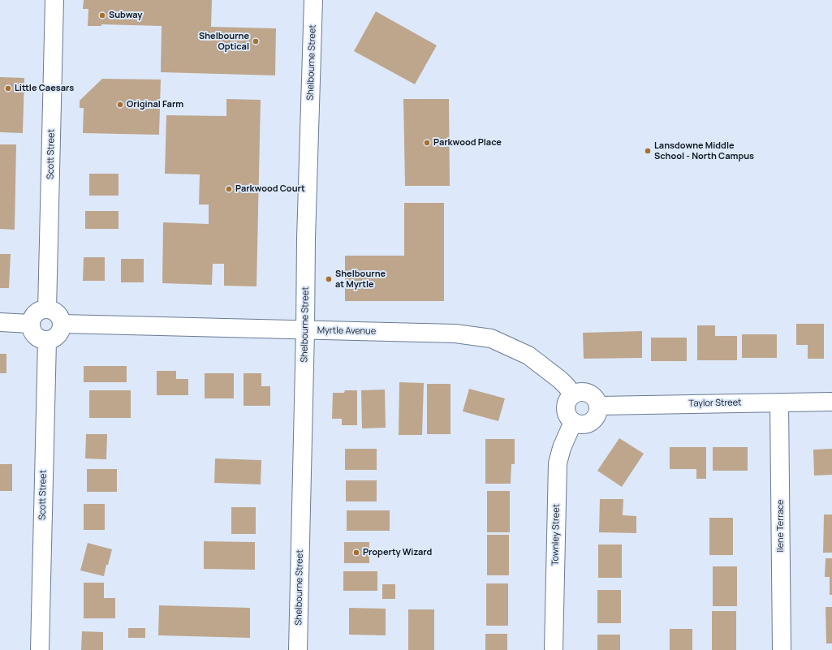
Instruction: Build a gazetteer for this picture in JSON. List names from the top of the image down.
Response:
{
  "streets": {
    "street": [
      "Shelbourne Street",
      "Scott Street",
      "Myrtle Avenue",
      "Taylor Street",
      "Ilene Terrace",
      "Townley Street"
    ]
  },
  "crossings": [
    ["Shelbourne Street", "Myrtle Avenue"],
    ["Scott Street", "Myrtle Avenue"],
    ["Myrtle Avenue", "Taylor Street"],
    ["Myrtle Avenue", "Townley Street"],
    ["Taylor Street", "Ilene Terrace"],
    ["Taylor Street", "Townley Street"]
  ],
  "places": [
    "Subway",
    "Shelbourne Optical",
    "Little Caesars",
    "Original Farm",
    "Parkwood Place",
    "Lansdowne Middle School - North Campus",
    "Parkwood Court",
    "Shelbourne at Myrtle",
    "Property Wizard"
  ]
}
